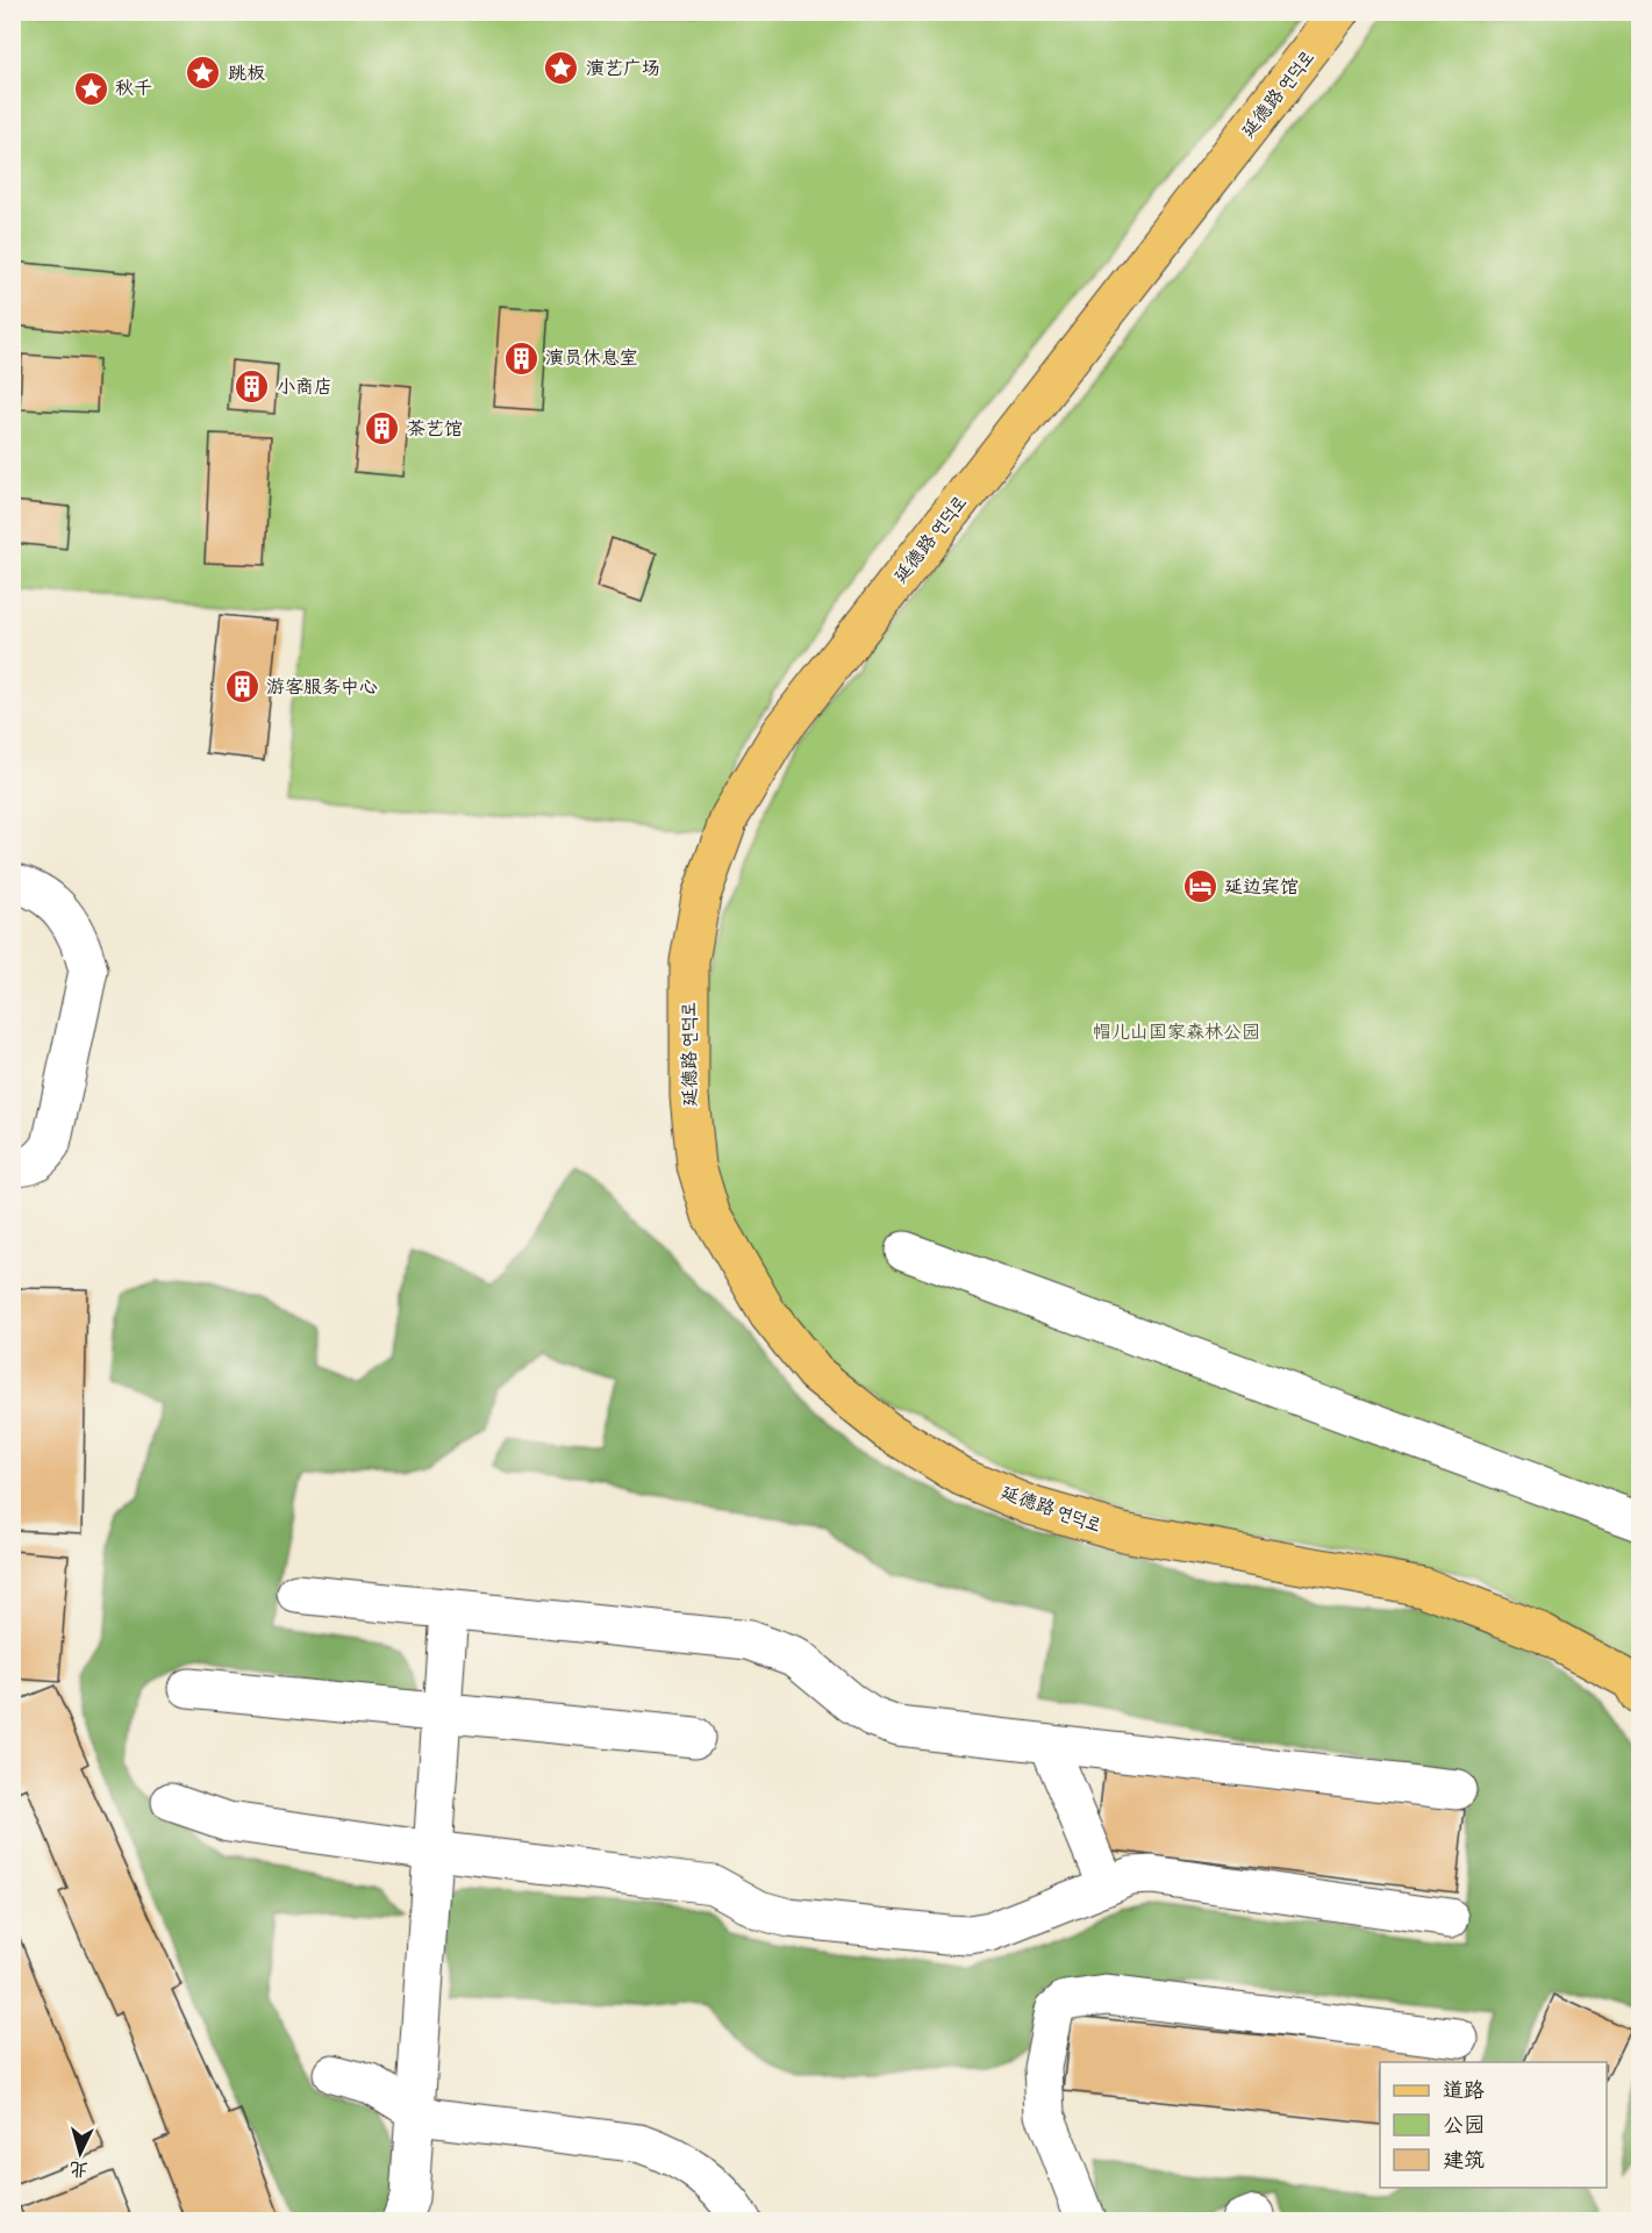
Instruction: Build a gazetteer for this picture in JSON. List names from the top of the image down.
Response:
{
  "streets": {
    "main road": ["延德路 연덕로"]
  },
  "parks": ["帽儿山国家森林公园"],
  "places": {
    "place": ["演艺广场", "跳板", "秋千"],
    "building": [
      "演员休息室",
      "小商店",
      "茶艺馆",
      "游客服务中心"
    ],
    "hotel": ["延边宾馆"]
  },
  "legend": ["道路", "公园", "建筑"],
  "north": "bottom"
}
